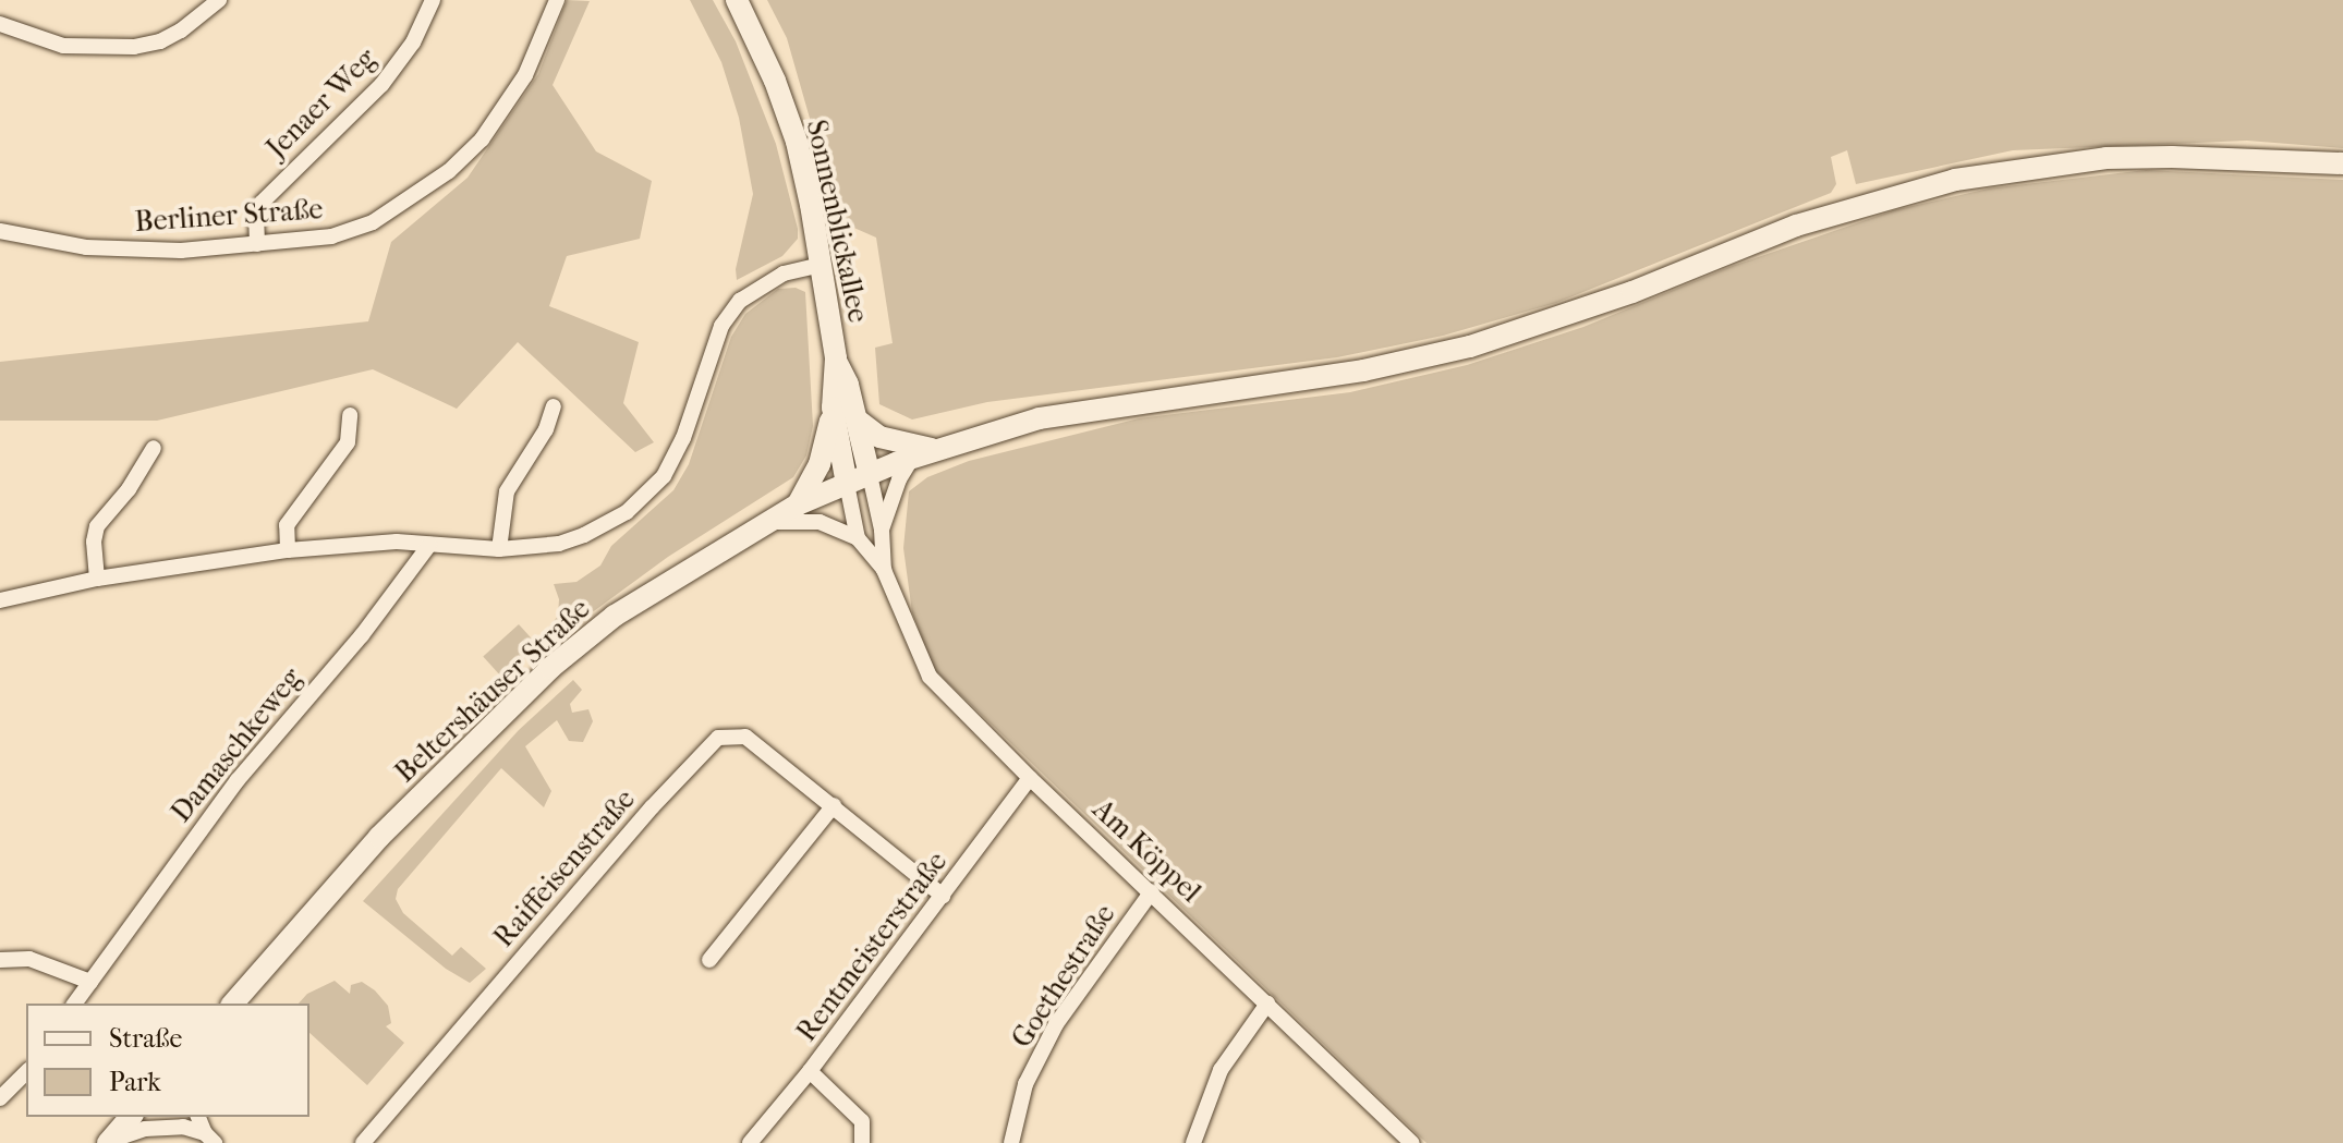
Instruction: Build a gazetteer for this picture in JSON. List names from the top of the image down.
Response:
{
  "streets": {
    "main road": ["Sonnenblickallee", "Beltershäuser Straße"],
    "street": [
      "Jenaer Weg",
      "Berliner Straße",
      "Damaschkeweg",
      "Am Köppel",
      "Raiffeisenstraße",
      "Rentmeisterstraße",
      "Goethestraße"
    ]
  },
  "crossings": [
    ["Jenaer Weg", "Berliner Straße"],
    ["Sonnenblickallee", "Beltershäuser Straße"],
    ["Sonnenblickallee", "Am Köppel"],
    ["Beltershäuser Straße", "Am Köppel"],
    ["Am Köppel", "Rentmeisterstraße"],
    ["Am Köppel", "Goethestraße"],
    ["Raiffeisenstraße", "Rentmeisterstraße"]
  ],
  "legend": ["Straße", "Park"]
}
